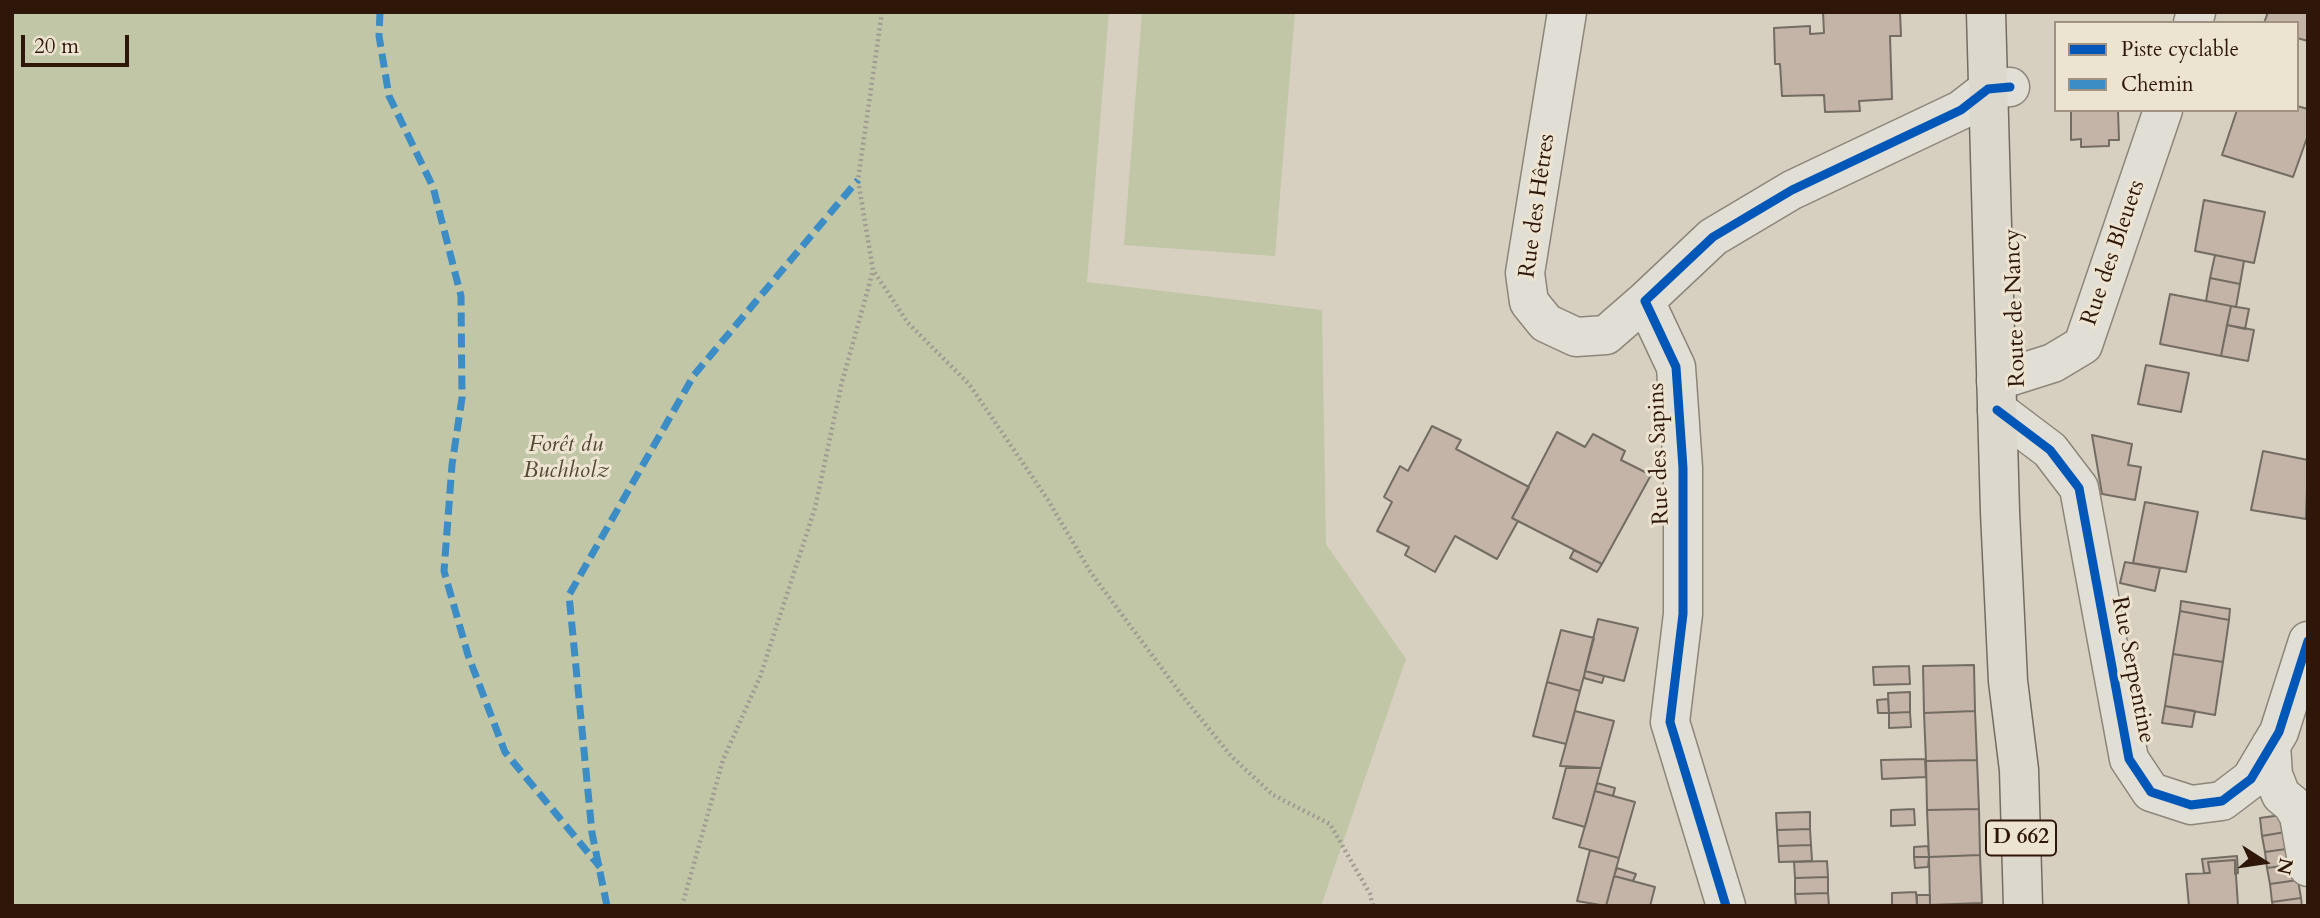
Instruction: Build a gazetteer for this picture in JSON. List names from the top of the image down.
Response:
{
  "streets": {
    "main road": ["Route de Nancy", "D 662"],
    "street": [
      "Rue des Hêtres",
      "Rue des Bleuets",
      "Rue des Sapins",
      "Rue Serpentine"
    ]
  },
  "crossings": [
    ["Rue des Hêtres", "Rue des Sapins"],
    ["Rue des Bleuets", "Route de Nancy"],
    ["Rue des Bleuets", "Rue Serpentine"],
    ["Route de Nancy", "Rue Serpentine"]
  ],
  "parks": ["Forêt du Buchholz"],
  "legend": ["Piste cyclable", "Chemin"],
  "scale_bar": "20 m",
  "north": "right"
}
